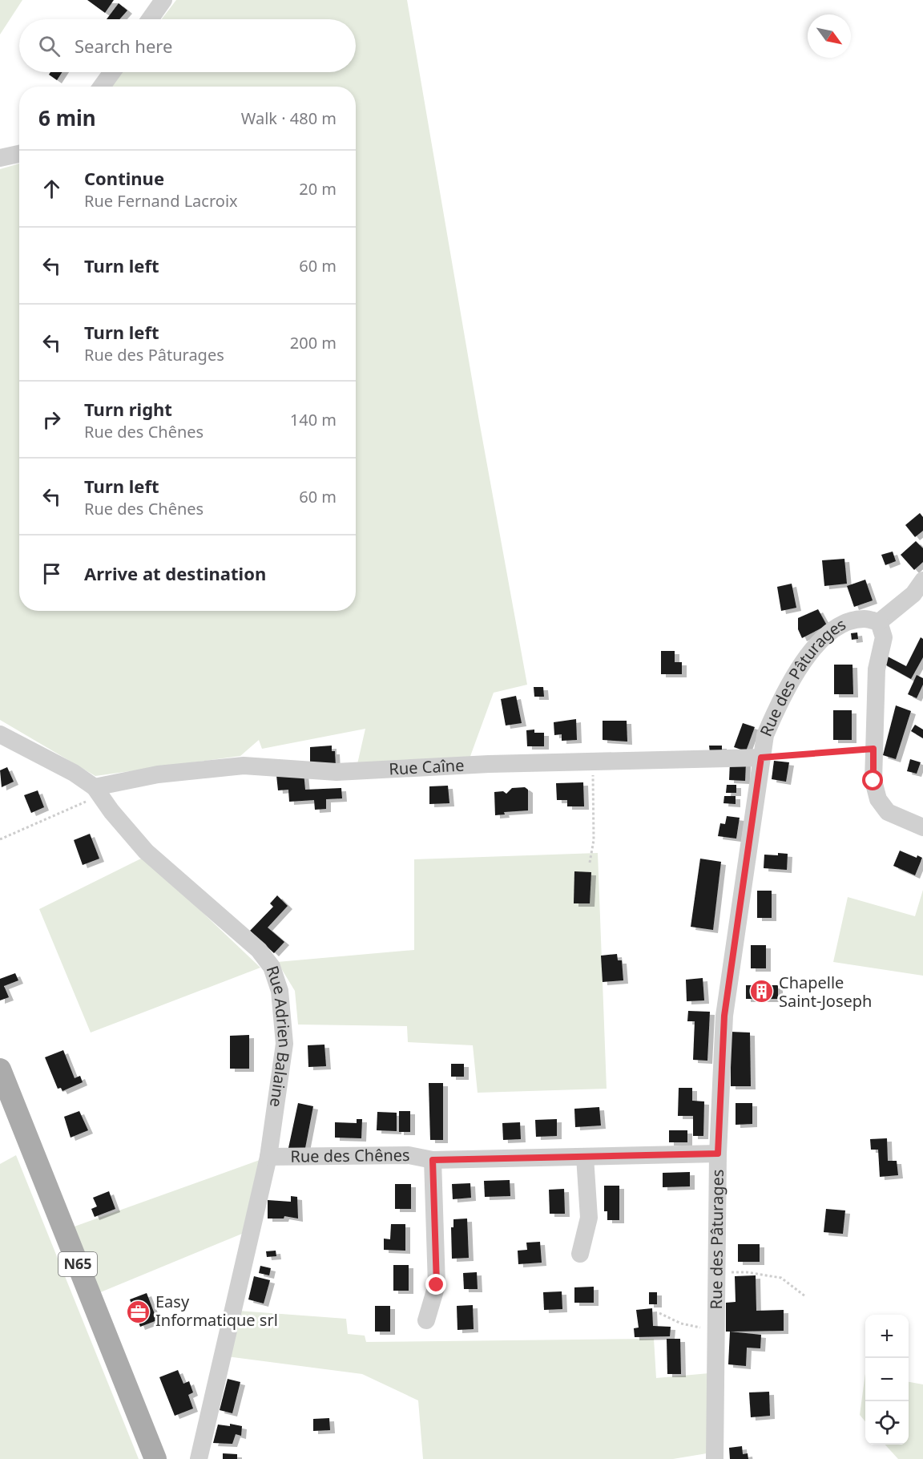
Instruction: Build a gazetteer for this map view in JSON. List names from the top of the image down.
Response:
{
  "streets": {
    "main road": ["N65"],
    "street": [
      "Rue des Pâturages",
      "Rue Caîne",
      "Rue Adrien Balaine",
      "Rue des Chênes"
    ]
  },
  "crossings": [
    ["Rue des Pâturages", "Rue Caîne"],
    ["Rue des Pâturages", "Rue des Chênes"],
    ["Rue Caîne", "Rue Adrien Balaine"],
    ["Rue Adrien Balaine", "Rue des Chênes"]
  ],
  "places": {
    "building": ["Chapelle Saint-Joseph"],
    "office": ["Easy Informatique srl"]
  },
  "north": "bottom right",
  "page": {
    "search": "Search here",
    "heading": ["6 min", "Walk · 480 m"],
    "list": [
      ["Continue", "Rue Fernand Lacroix", "20 m"],
      ["Turn left", "60 m"],
      ["Turn left", "Rue des Pâturages", "200 m"],
      ["Turn right", "Rue des Chênes", "140 m"],
      ["Turn left", "Rue des Chênes", "60 m"],
      "Arrive at destination"
    ],
    "map_buttons": ["+", "−"]
  }
}
